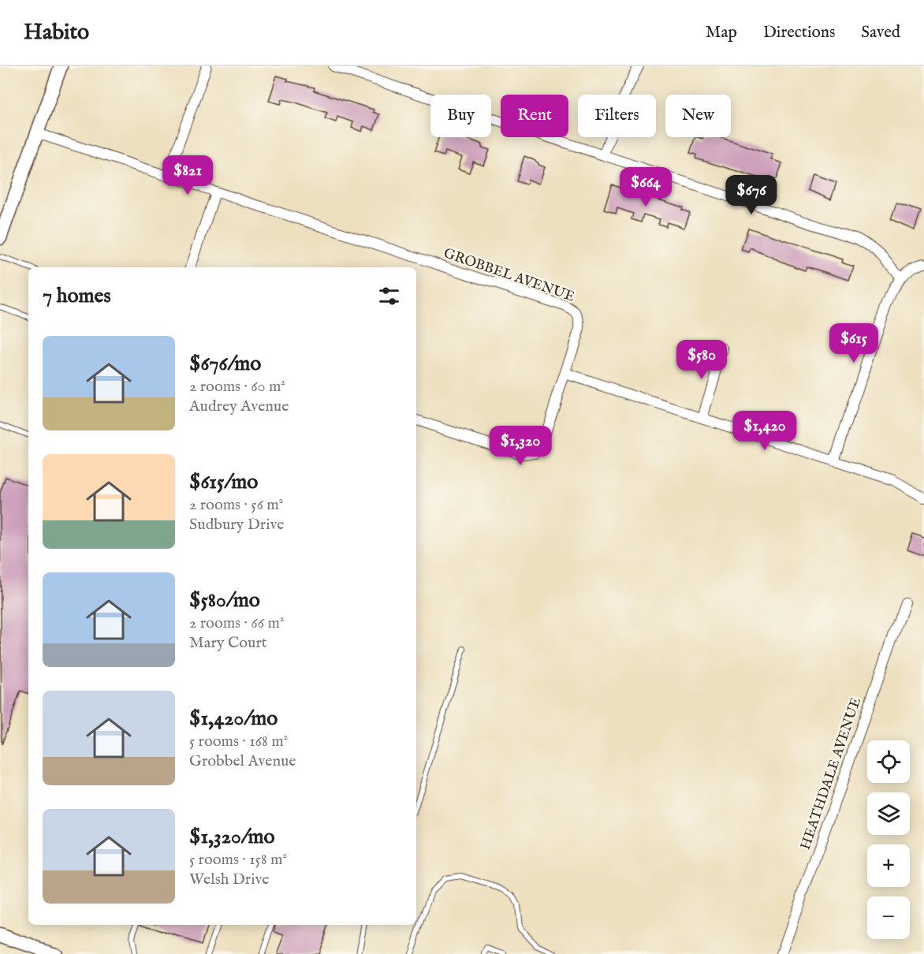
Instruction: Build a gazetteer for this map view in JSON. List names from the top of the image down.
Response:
{
  "streets": {
    "street": ["GROBBEL AVENUE", "HEATHDALE AVENUE"]
  },
  "page": {
    "header": "Habito",
    "nav": ["Map", "Directions", "Saved"],
    "chip": [
      "Buy",
      "Rent",
      "Filters",
      "New"
    ],
    "price": [
      "$821",
      "$664",
      "$676",
      "$615",
      "$580",
      "$1,420",
      "$1,320"
    ],
    "heading": "7 homes",
    "list": [
      {
        "name": "$676/mo",
        "note": "2 rooms · 60 m² · Audrey Avenue"
      },
      {
        "name": "$615/mo",
        "note": "2 rooms · 56 m² · Sudbury Drive"
      },
      {
        "name": "$580/mo",
        "note": "2 rooms · 66 m² · Mary Court"
      },
      {
        "name": "$1,420/mo",
        "note": "5 rooms · 168 m² · Grobbel Avenue"
      },
      {
        "name": "$1,320/mo",
        "note": "5 rooms · 158 m² · Welsh Drive"
      }
    ],
    "map_buttons": ["+", "−"]
  }
}
